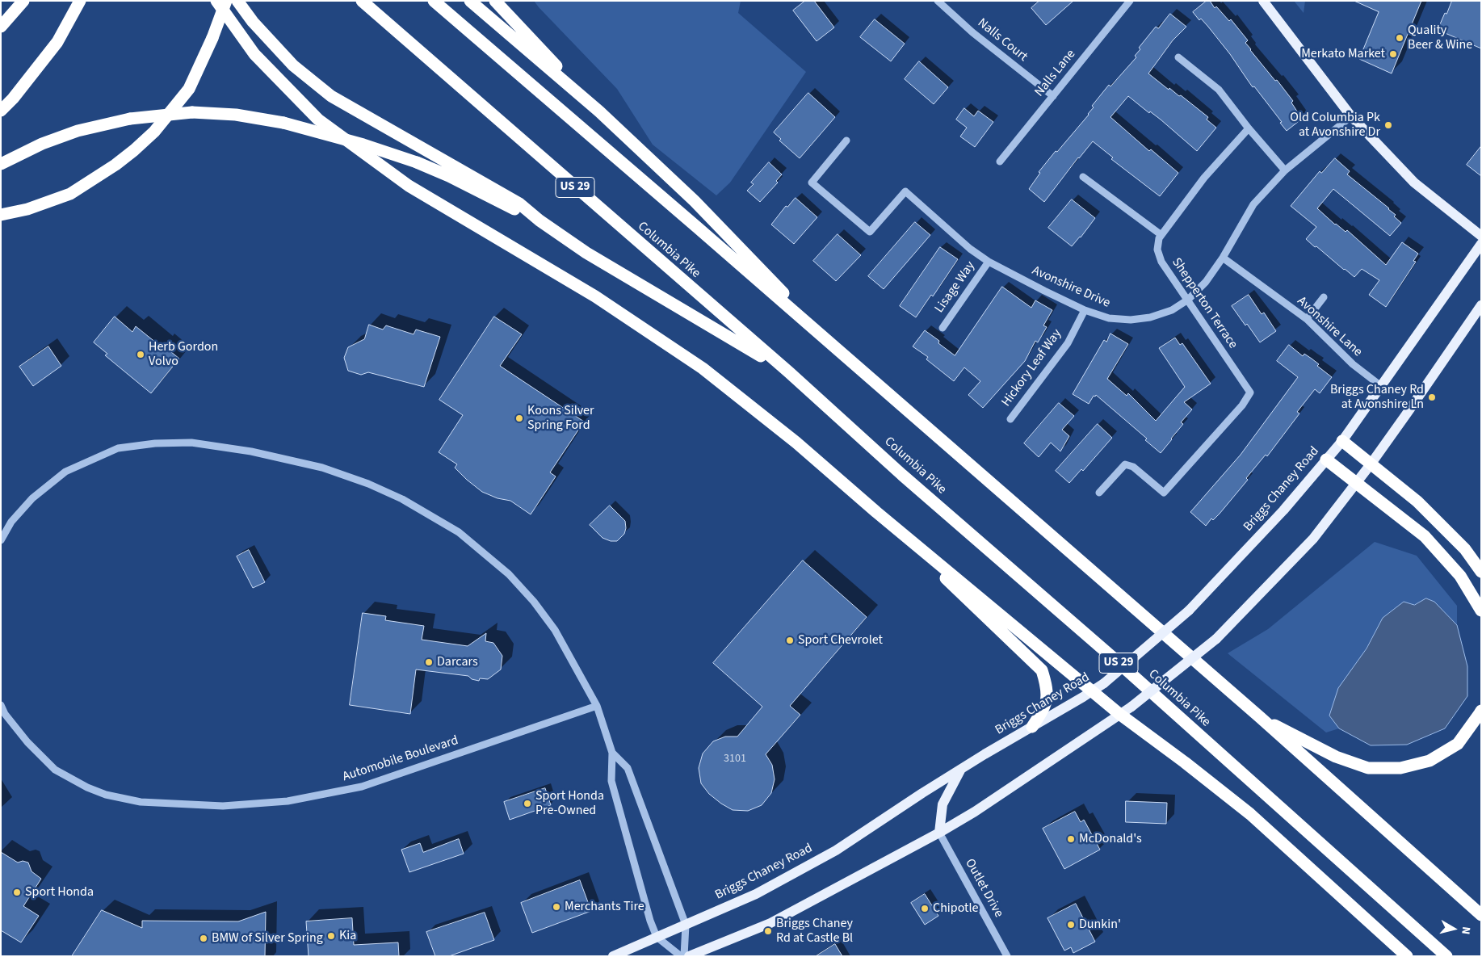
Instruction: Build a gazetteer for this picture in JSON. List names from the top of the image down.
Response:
{
  "streets": {
    "highway": ["US 29", "Columbia Pike"],
    "main road": ["Briggs Chaney Road"],
    "street": [
      "Nalls Court",
      "Nalls Lane",
      "Lisage Way",
      "Avonshire Drive",
      "Shepperton Terrace",
      "Avonshire Lane",
      "Hickory Leaf Way",
      "Automobile Boulevard",
      "Outlet Drive"
    ]
  },
  "crossings": [
    ["Nalls Court", "Nalls Lane"],
    ["Lisage Way", "Avonshire Drive"],
    ["Avonshire Drive", "Shepperton Terrace"],
    ["Avonshire Drive", "Avonshire Lane"],
    ["Avonshire Drive", "Hickory Leaf Way"],
    ["Avonshire Lane", "Briggs Chaney Road"]
  ],
  "places": [
    "Quality Beer & Wine",
    "Merkato Market",
    "Old Columbia Pk at Avonshire Dr",
    "Herb Gordon Volvo",
    "Briggs Chaney Rd at Avonshire Ln",
    "Koons Silver Spring Ford",
    "Sport Chevrolet",
    "Darcars",
    "Sport Honda Pre-Owned",
    "McDonald's",
    "Sport Honda",
    "Merchants Tire",
    "Chipotle",
    "Dunkin'",
    "Briggs Chaney Rd at Castle Bl",
    "Kia",
    "BMW of Silver Spring"
  ],
  "house_numbers": ["3101"],
  "north": "right"
}
